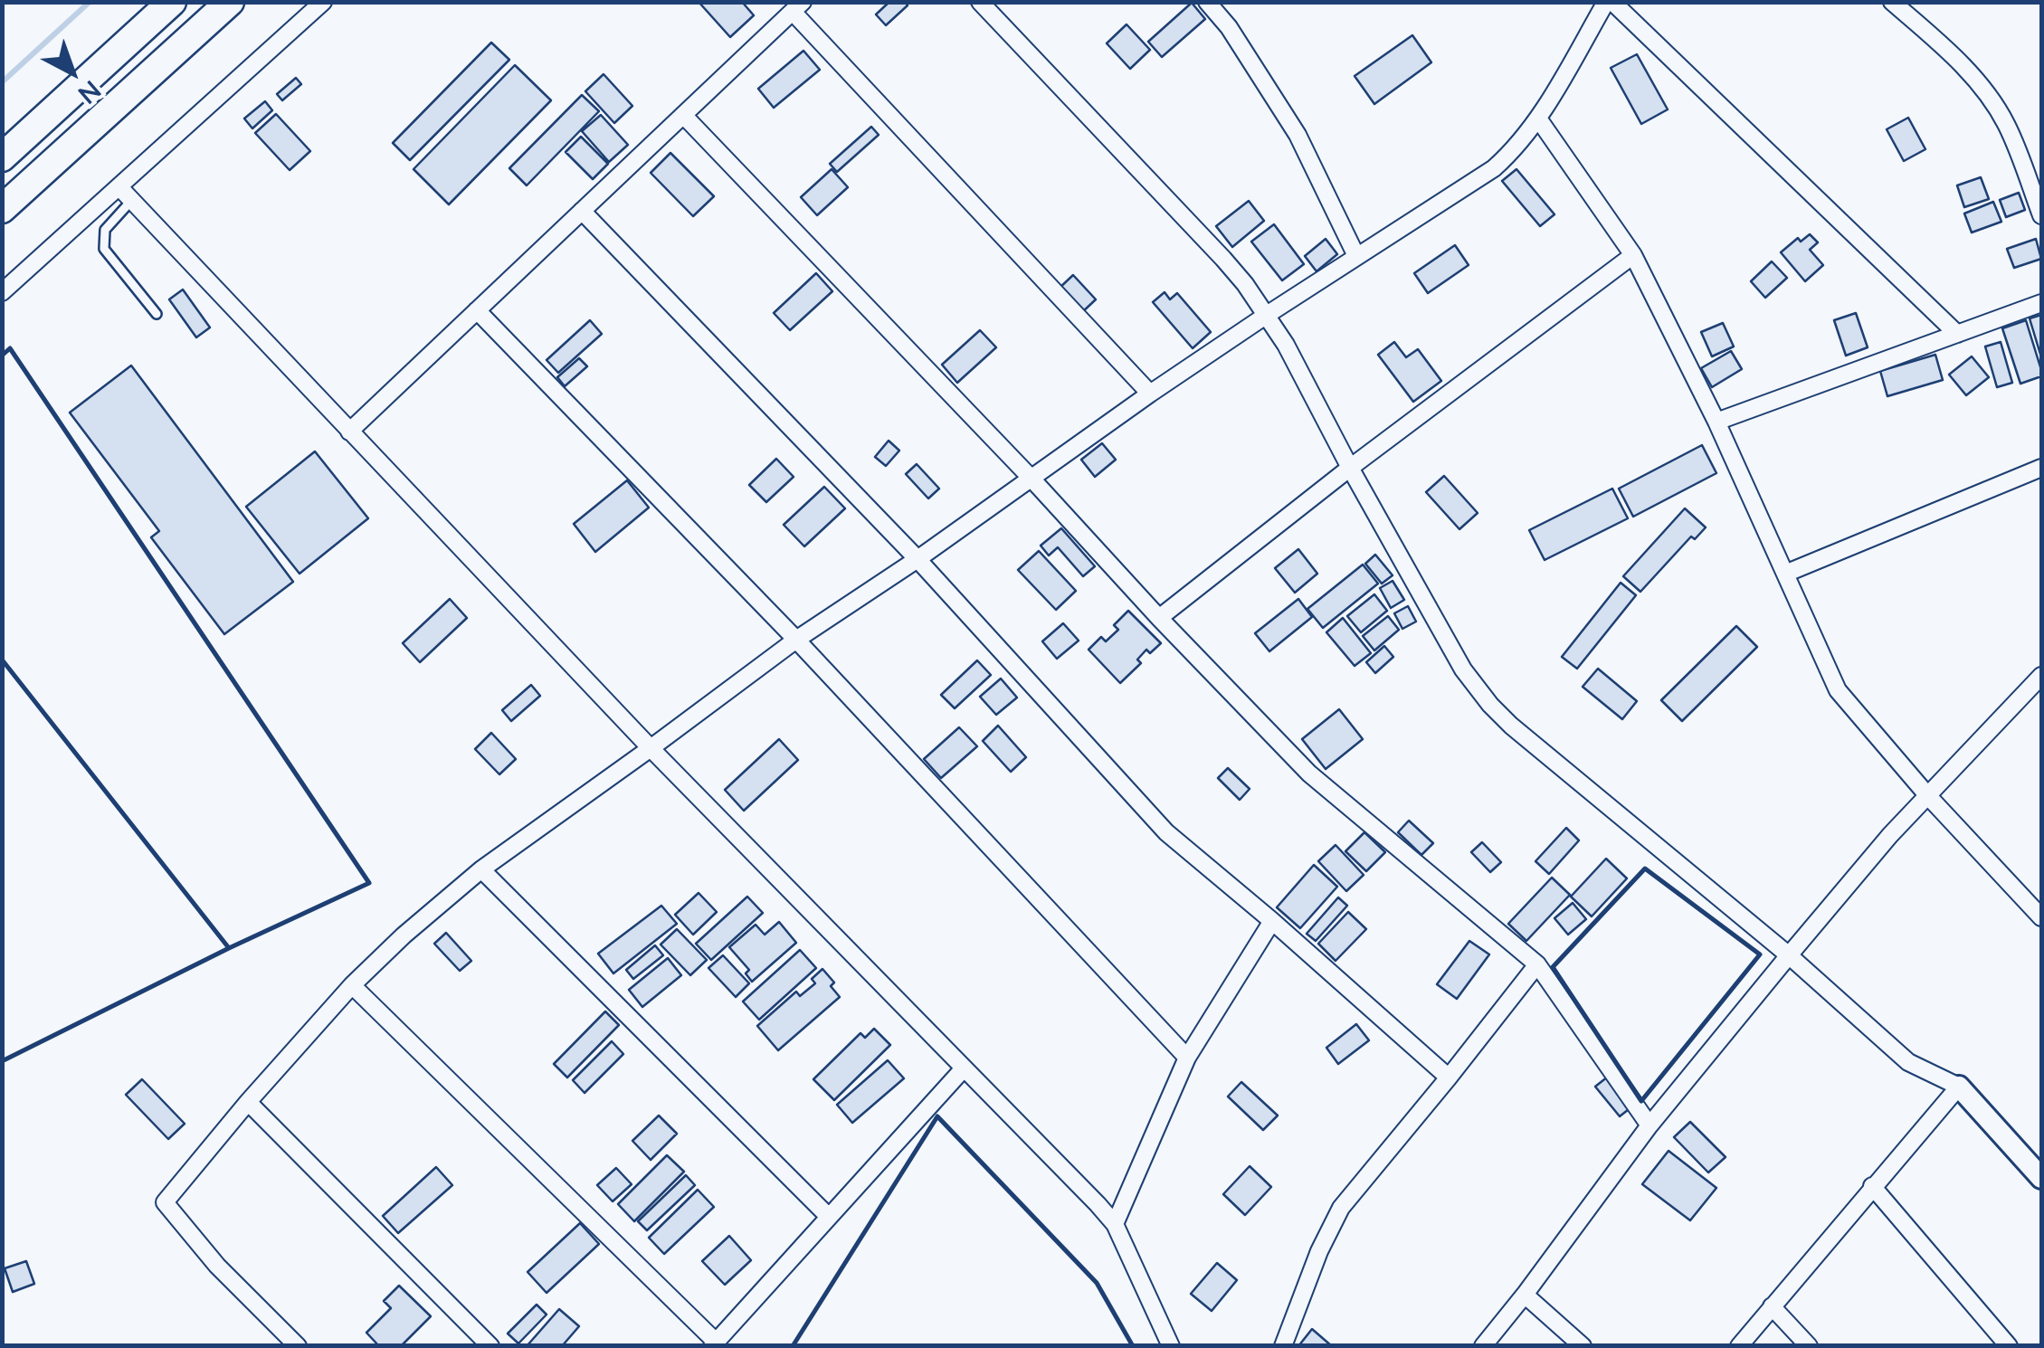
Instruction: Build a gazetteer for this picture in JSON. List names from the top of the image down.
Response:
{
  "north": "bottom right"
}
